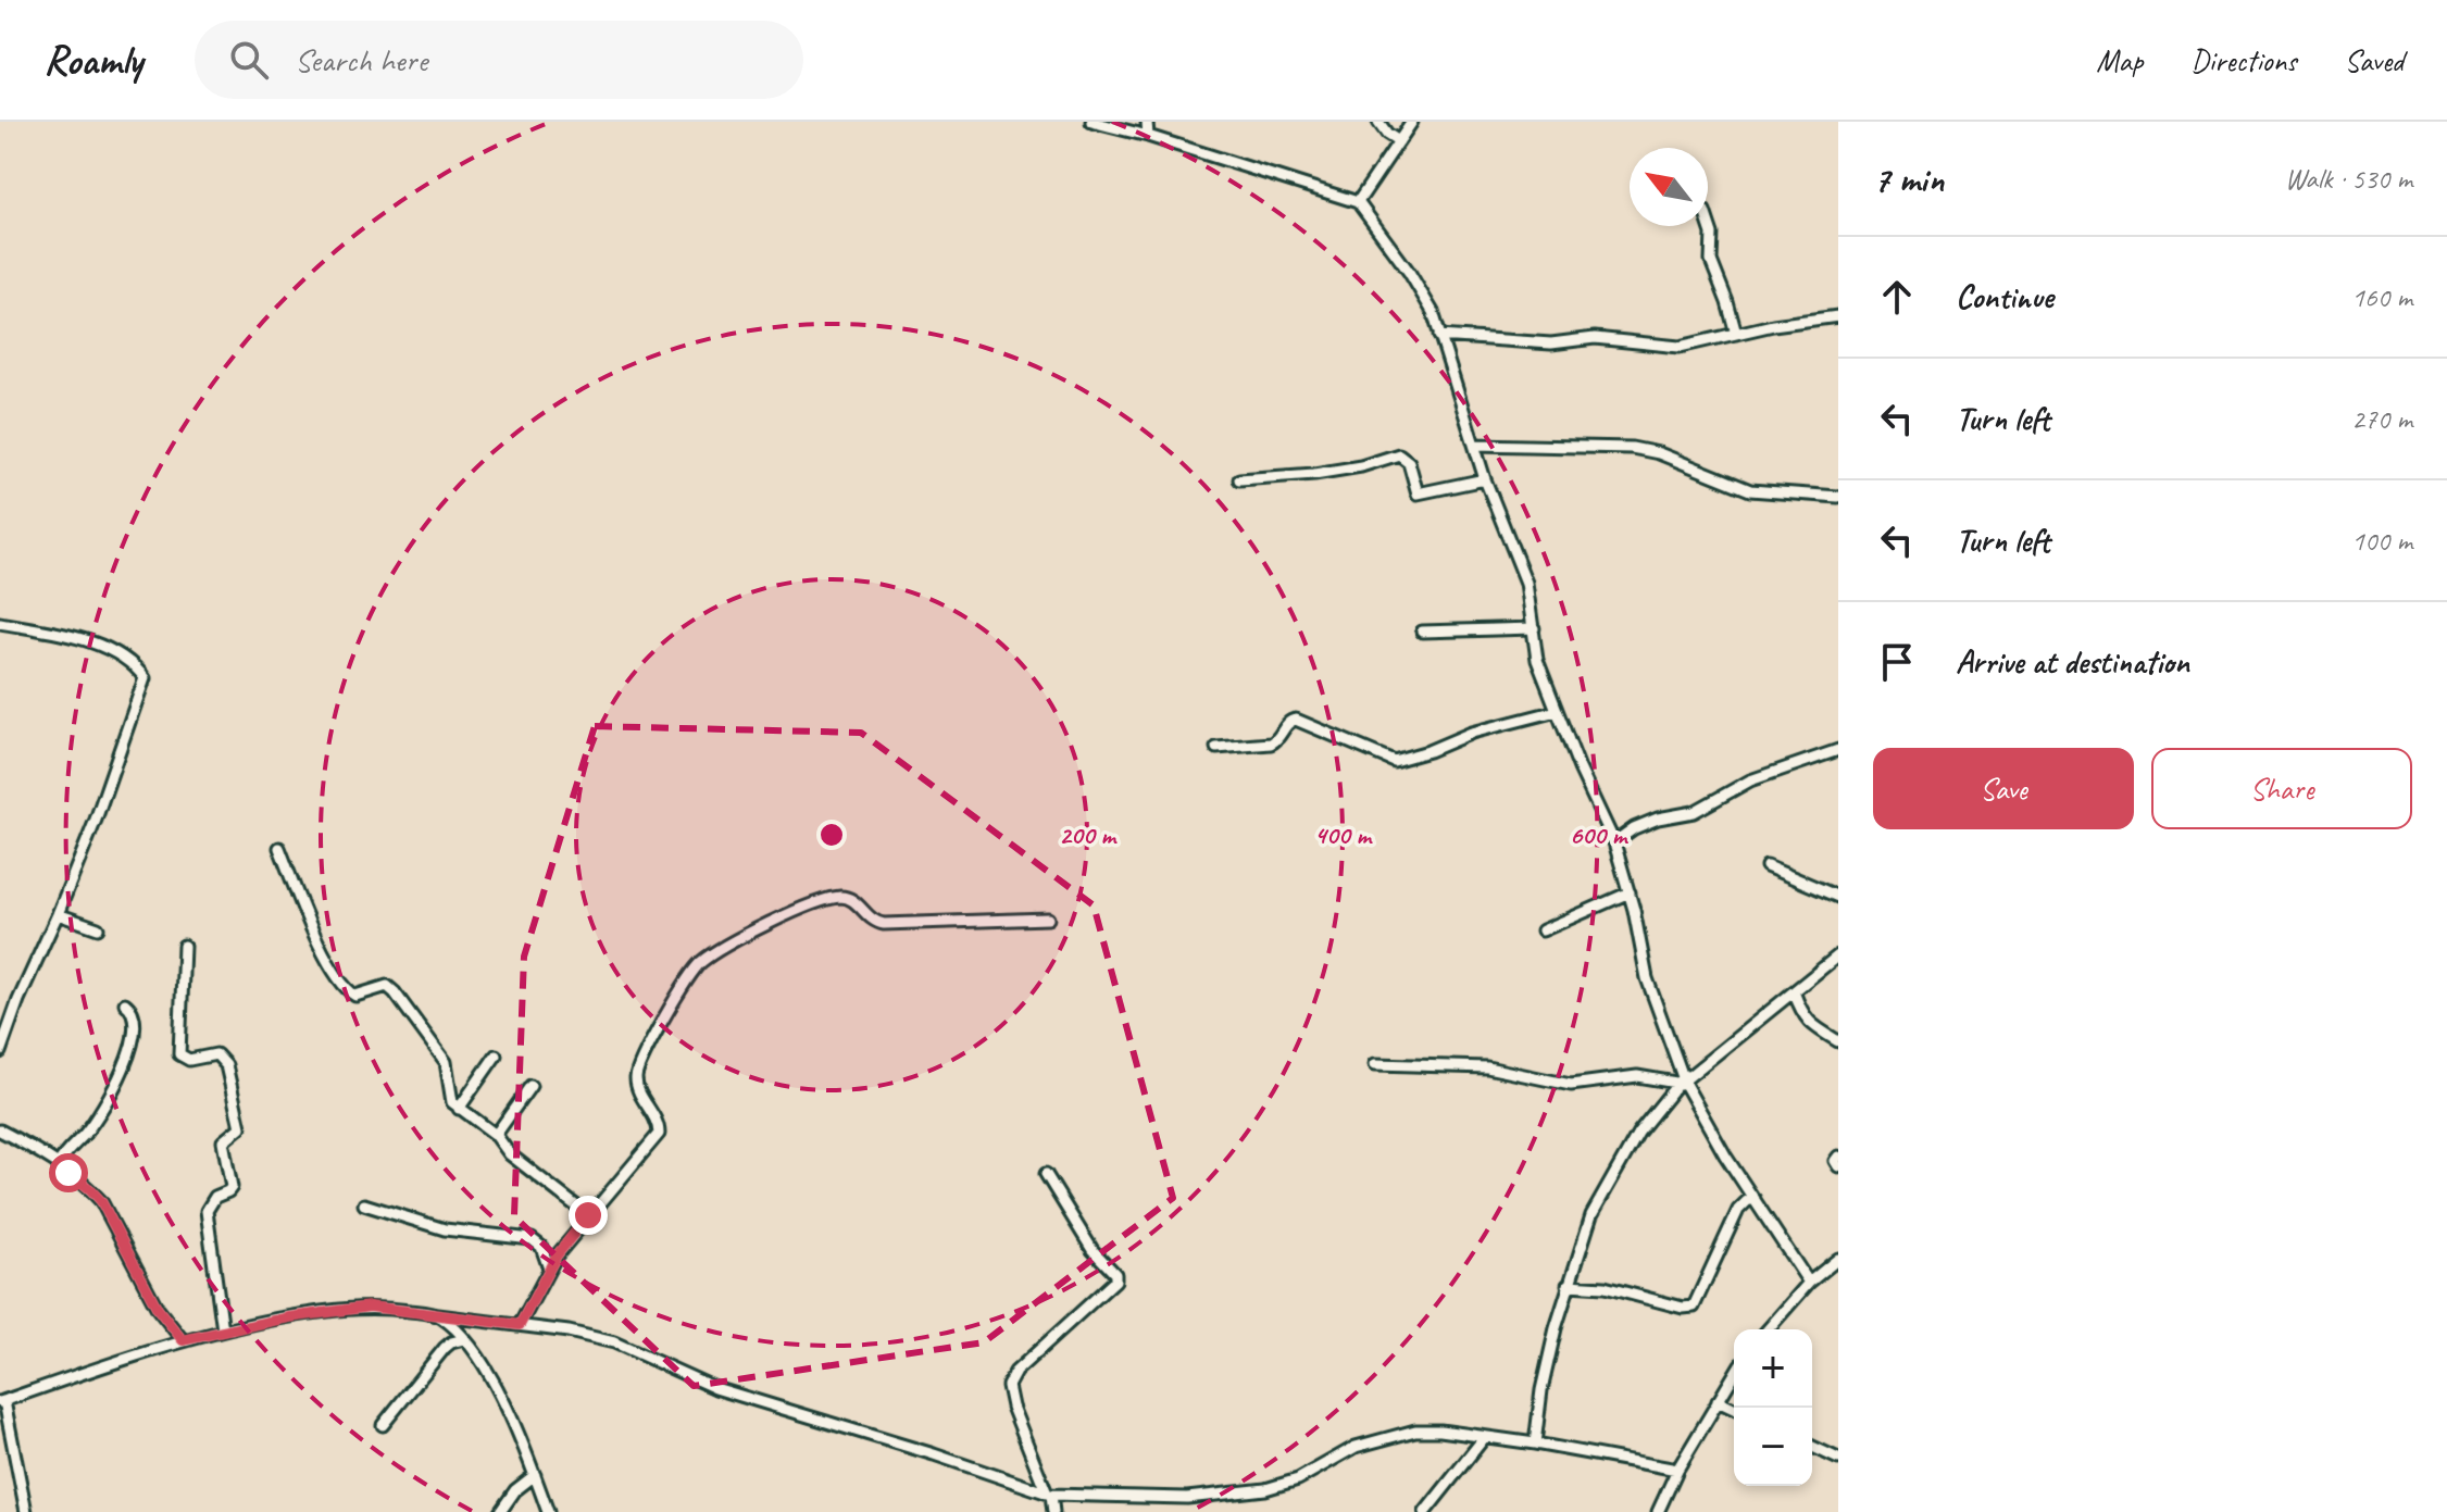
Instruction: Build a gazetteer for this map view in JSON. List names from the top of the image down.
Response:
{
  "north": "top left",
  "page": {
    "header": "Roamly",
    "search": "Search here",
    "nav": ["Map", "Directions", "Saved"],
    "heading": ["7 min", "Walk · 530 m"],
    "list": [
      ["Continue", "160 m"],
      ["Turn left", "270 m"],
      ["Turn left", "100 m"],
      "Arrive at destination"
    ],
    "buttons": ["Save", "Share"],
    "map_buttons": ["+", "−"]
  },
  "rings": ["200 m", "400 m", "600 m"]
}
